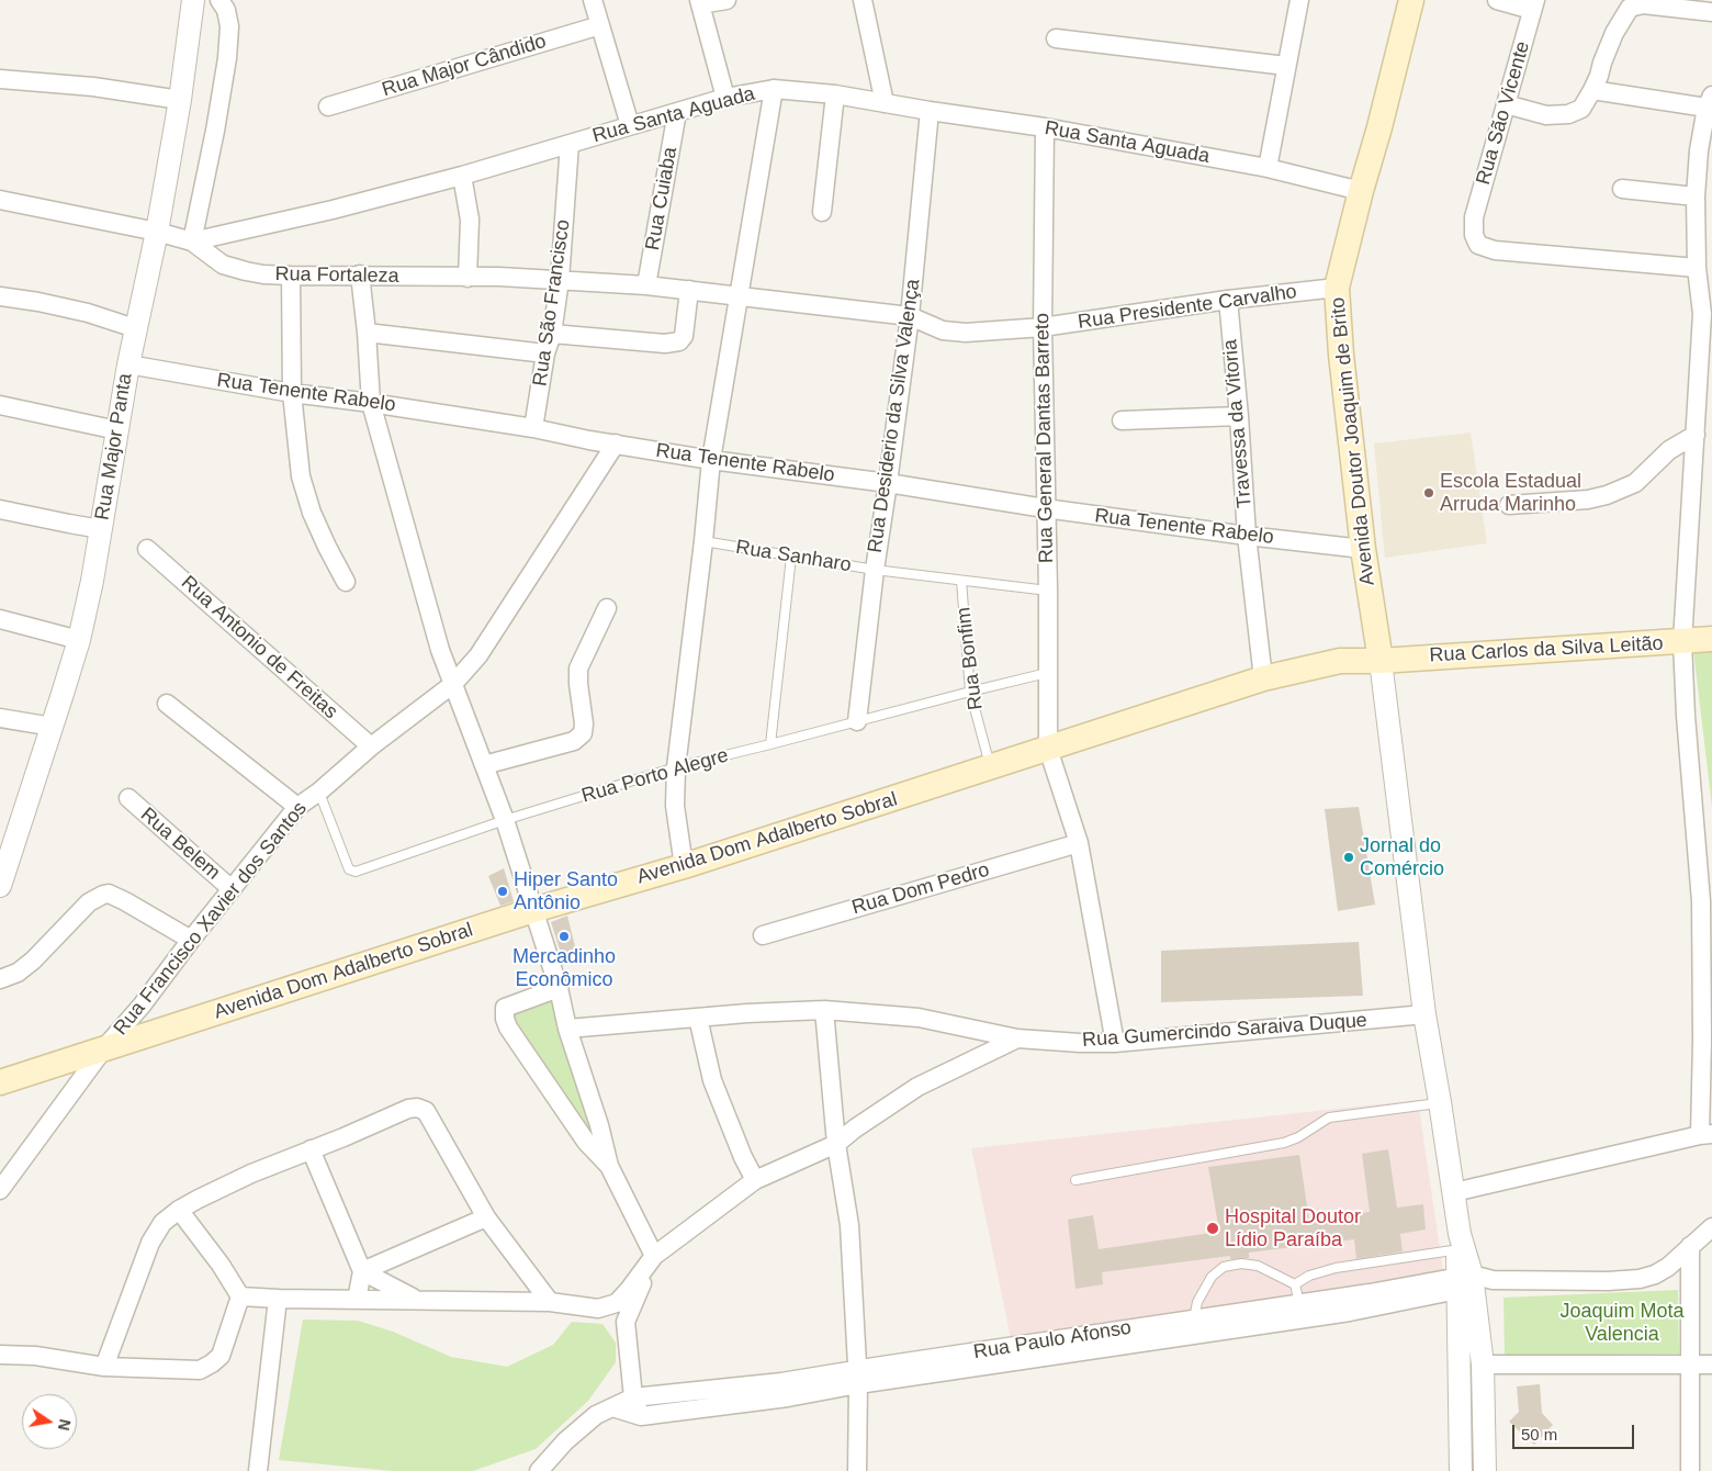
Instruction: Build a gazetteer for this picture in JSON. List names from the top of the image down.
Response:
{
  "streets": {
    "main road": ["Avenida Doutor Joaquim de Brito", "Rua Carlos da Silva Leitão", "Avenida Dom Adalberto Sobral"],
    "street": [
      "Rua Major Cândido",
      "Rua São Vicente",
      "Rua Santa Aguada",
      "Rua Cuiaba",
      "Rua Fortaleza",
      "Rua São Francisco",
      "Rua Presidente Carvalho",
      "Rua Tenente Rabelo",
      "Rua Desiderio da Silva Valença",
      "Travessa da Vitoria",
      "Rua General Dantas Barreto",
      "Rua Major Panta",
      "Rua Antonio de Freitas",
      "Rua Belem",
      "Rua Dom Pedro",
      "Rua Francisco Xavier dos Santos",
      "Rua Gumercindo Saraiva Duque",
      "Rua Paulo Afonso"
    ],
    "lane": ["Rua Sanharo", "Rua Bonfim", "Rua Porto Alegre"]
  },
  "crossings": [
    ["Rua Santa Aguada", "Rua Cuiaba"],
    ["Rua Santa Aguada", "Rua Fortaleza"],
    ["Rua Santa Aguada", "Rua São Francisco"],
    ["Rua Santa Aguada", "Rua Desiderio da Silva Valença"],
    ["Rua Santa Aguada", "Rua General Dantas Barreto"],
    ["Rua Santa Aguada", "Avenida Doutor Joaquim de Brito"],
    ["Rua Santa Aguada", "Rua Major Panta"],
    ["Rua Cuiaba", "Rua Fortaleza"],
    ["Rua Fortaleza", "Rua São Francisco"],
    ["Rua Fortaleza", "Rua Presidente Carvalho"],
    ["Rua Fortaleza", "Rua Desiderio da Silva Valença"],
    ["Rua São Francisco", "Rua Tenente Rabelo"],
    ["Rua Presidente Carvalho", "Rua Desiderio da Silva Valença"],
    ["Rua Presidente Carvalho", "Travessa da Vitoria"],
    ["Rua Presidente Carvalho", "Rua General Dantas Barreto"],
    ["Rua Presidente Carvalho", "Avenida Doutor Joaquim de Brito"],
    ["Rua Tenente Rabelo", "Rua Desiderio da Silva Valença"],
    ["Rua Tenente Rabelo", "Travessa da Vitoria"],
    ["Rua Tenente Rabelo", "Rua General Dantas Barreto"],
    ["Rua Tenente Rabelo", "Avenida Doutor Joaquim de Brito"],
    ["Rua Tenente Rabelo", "Rua Major Panta"],
    ["Rua Tenente Rabelo", "Rua Francisco Xavier dos Santos"],
    ["Rua Desiderio da Silva Valença", "Rua Sanharo"],
    ["Rua Desiderio da Silva Valença", "Rua Porto Alegre"],
    ["Travessa da Vitoria", "Avenida Dom Adalberto Sobral"],
    ["Rua General Dantas Barreto", "Rua Sanharo"],
    ["Rua General Dantas Barreto", "Rua Porto Alegre"],
    ["Rua General Dantas Barreto", "Avenida Dom Adalberto Sobral"],
    ["Rua General Dantas Barreto", "Rua Dom Pedro"],
    ["Rua General Dantas Barreto", "Rua Gumercindo Saraiva Duque"],
    ["Avenida Doutor Joaquim de Brito", "Rua Carlos da Silva Leitão"],
    ["Avenida Doutor Joaquim de Brito", "Avenida Dom Adalberto Sobral"],
    ["Rua Sanharo", "Rua Bonfim"],
    ["Rua Antonio de Freitas", "Rua Francisco Xavier dos Santos"],
    ["Rua Carlos da Silva Leitão", "Avenida Dom Adalberto Sobral"],
    ["Rua Bonfim", "Rua Porto Alegre"],
    ["Rua Bonfim", "Avenida Dom Adalberto Sobral"],
    ["Rua Porto Alegre", "Rua Francisco Xavier dos Santos"],
    ["Avenida Dom Adalberto Sobral", "Rua Francisco Xavier dos Santos"],
    ["Rua Belem", "Rua Francisco Xavier dos Santos"]
  ],
  "parks": ["Joaquim Mota Valencia"],
  "places": [
    "Escola Estadual Arruda Marinho",
    "Jornal do Comércio",
    "Hiper Santo Antônio",
    "Mercadinho Econômico",
    "Hospital Doutor Lídio Paraíba"
  ],
  "scale_bar": "50 m",
  "north": "right"
}
